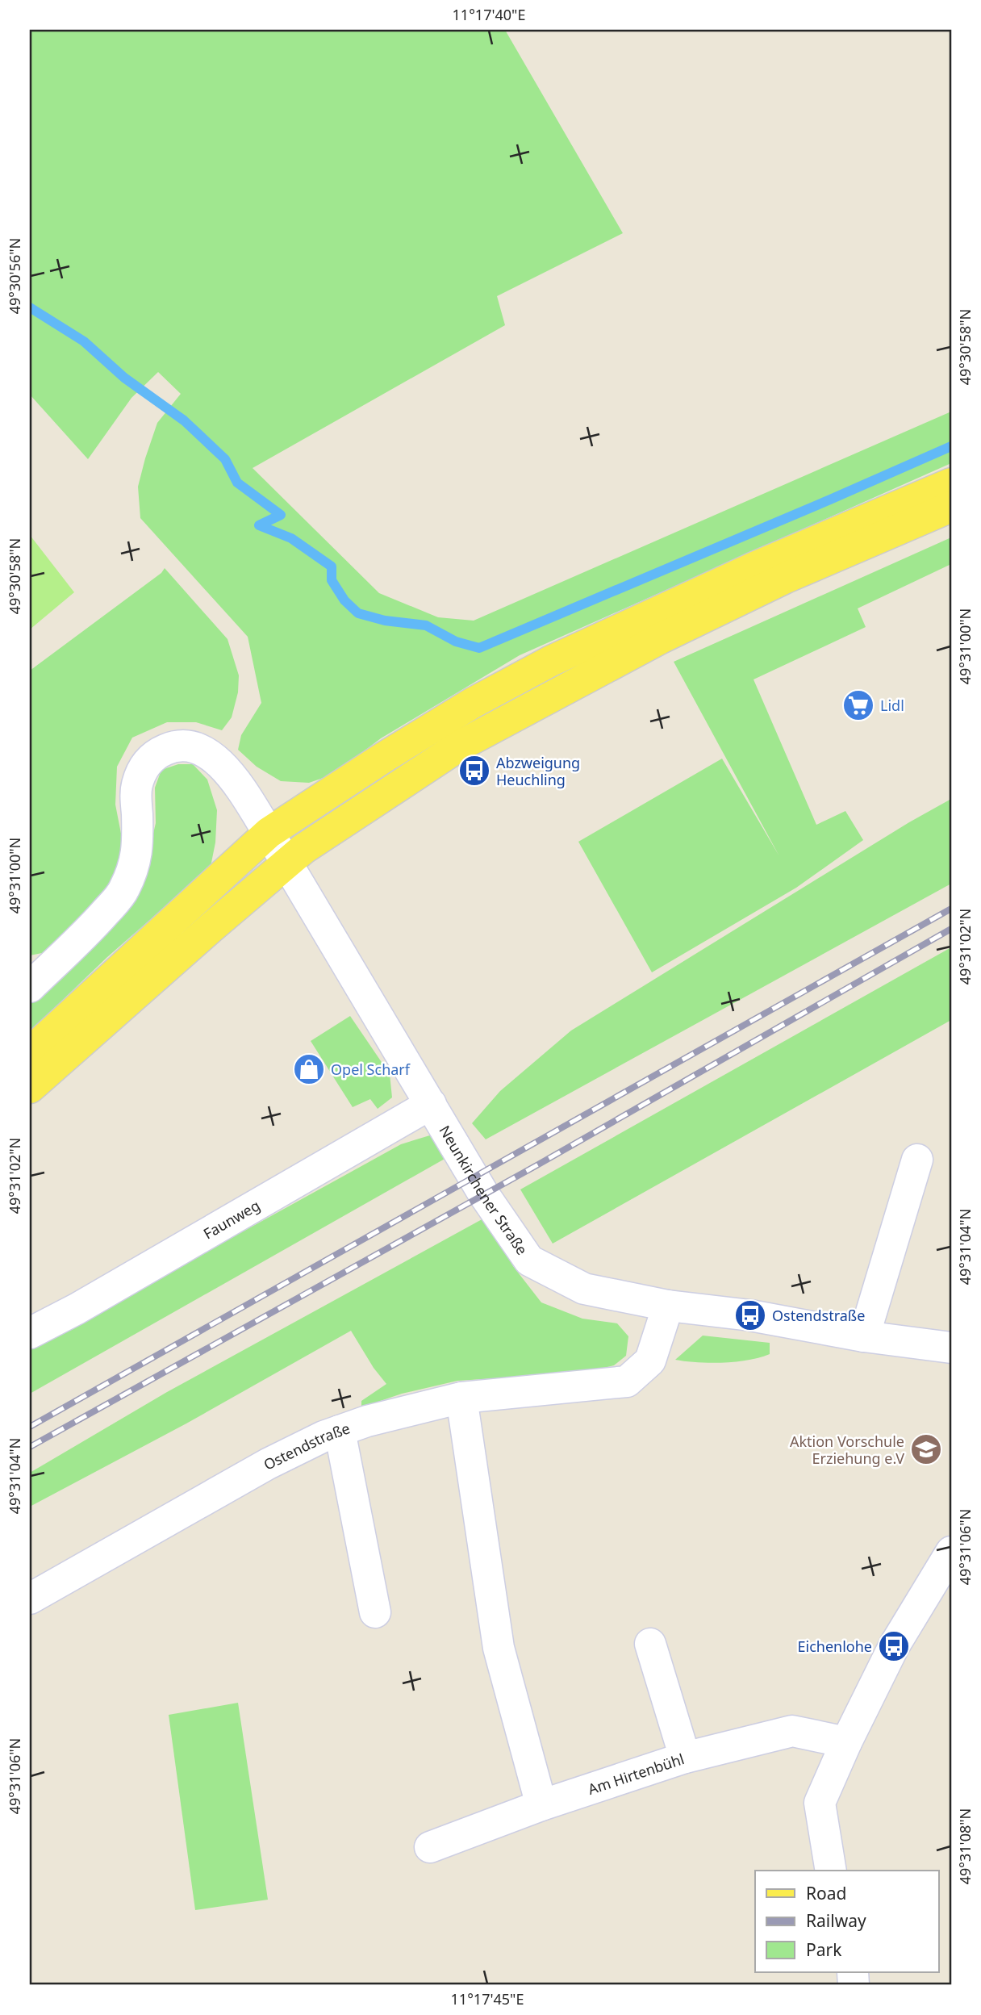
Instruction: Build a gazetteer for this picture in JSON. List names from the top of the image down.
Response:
{
  "streets": {
    "street": [
      "Neunkirchener Straße",
      "Faunweg",
      "Ostendstraße",
      "Am Hirtenbühl"
    ]
  },
  "crossings": [
    ["Neunkirchener Straße", "Faunweg"],
    ["Neunkirchener Straße", "Ostendstraße"]
  ],
  "places": {
    "supermarket": ["Lidl"],
    "bus stop": ["Abzweigung Heuchling", "Ostendstraße", "Eichenlohe"],
    "shop": ["Opel Scharf"],
    "school or university": ["Aktion Vorschule Erziehung e.V"]
  },
  "legend": ["Road", "Railway", "Park"],
  "coordinates": [
    "11°17'40\"E",
    "49°30'56\"N",
    "49°30'58\"N",
    "49°31'00\"N",
    "49°31'02\"N",
    "49°31'04\"N",
    "49°31'06\"N",
    "49°31'08\"N",
    "11°17'45\"E"
  ]
}
